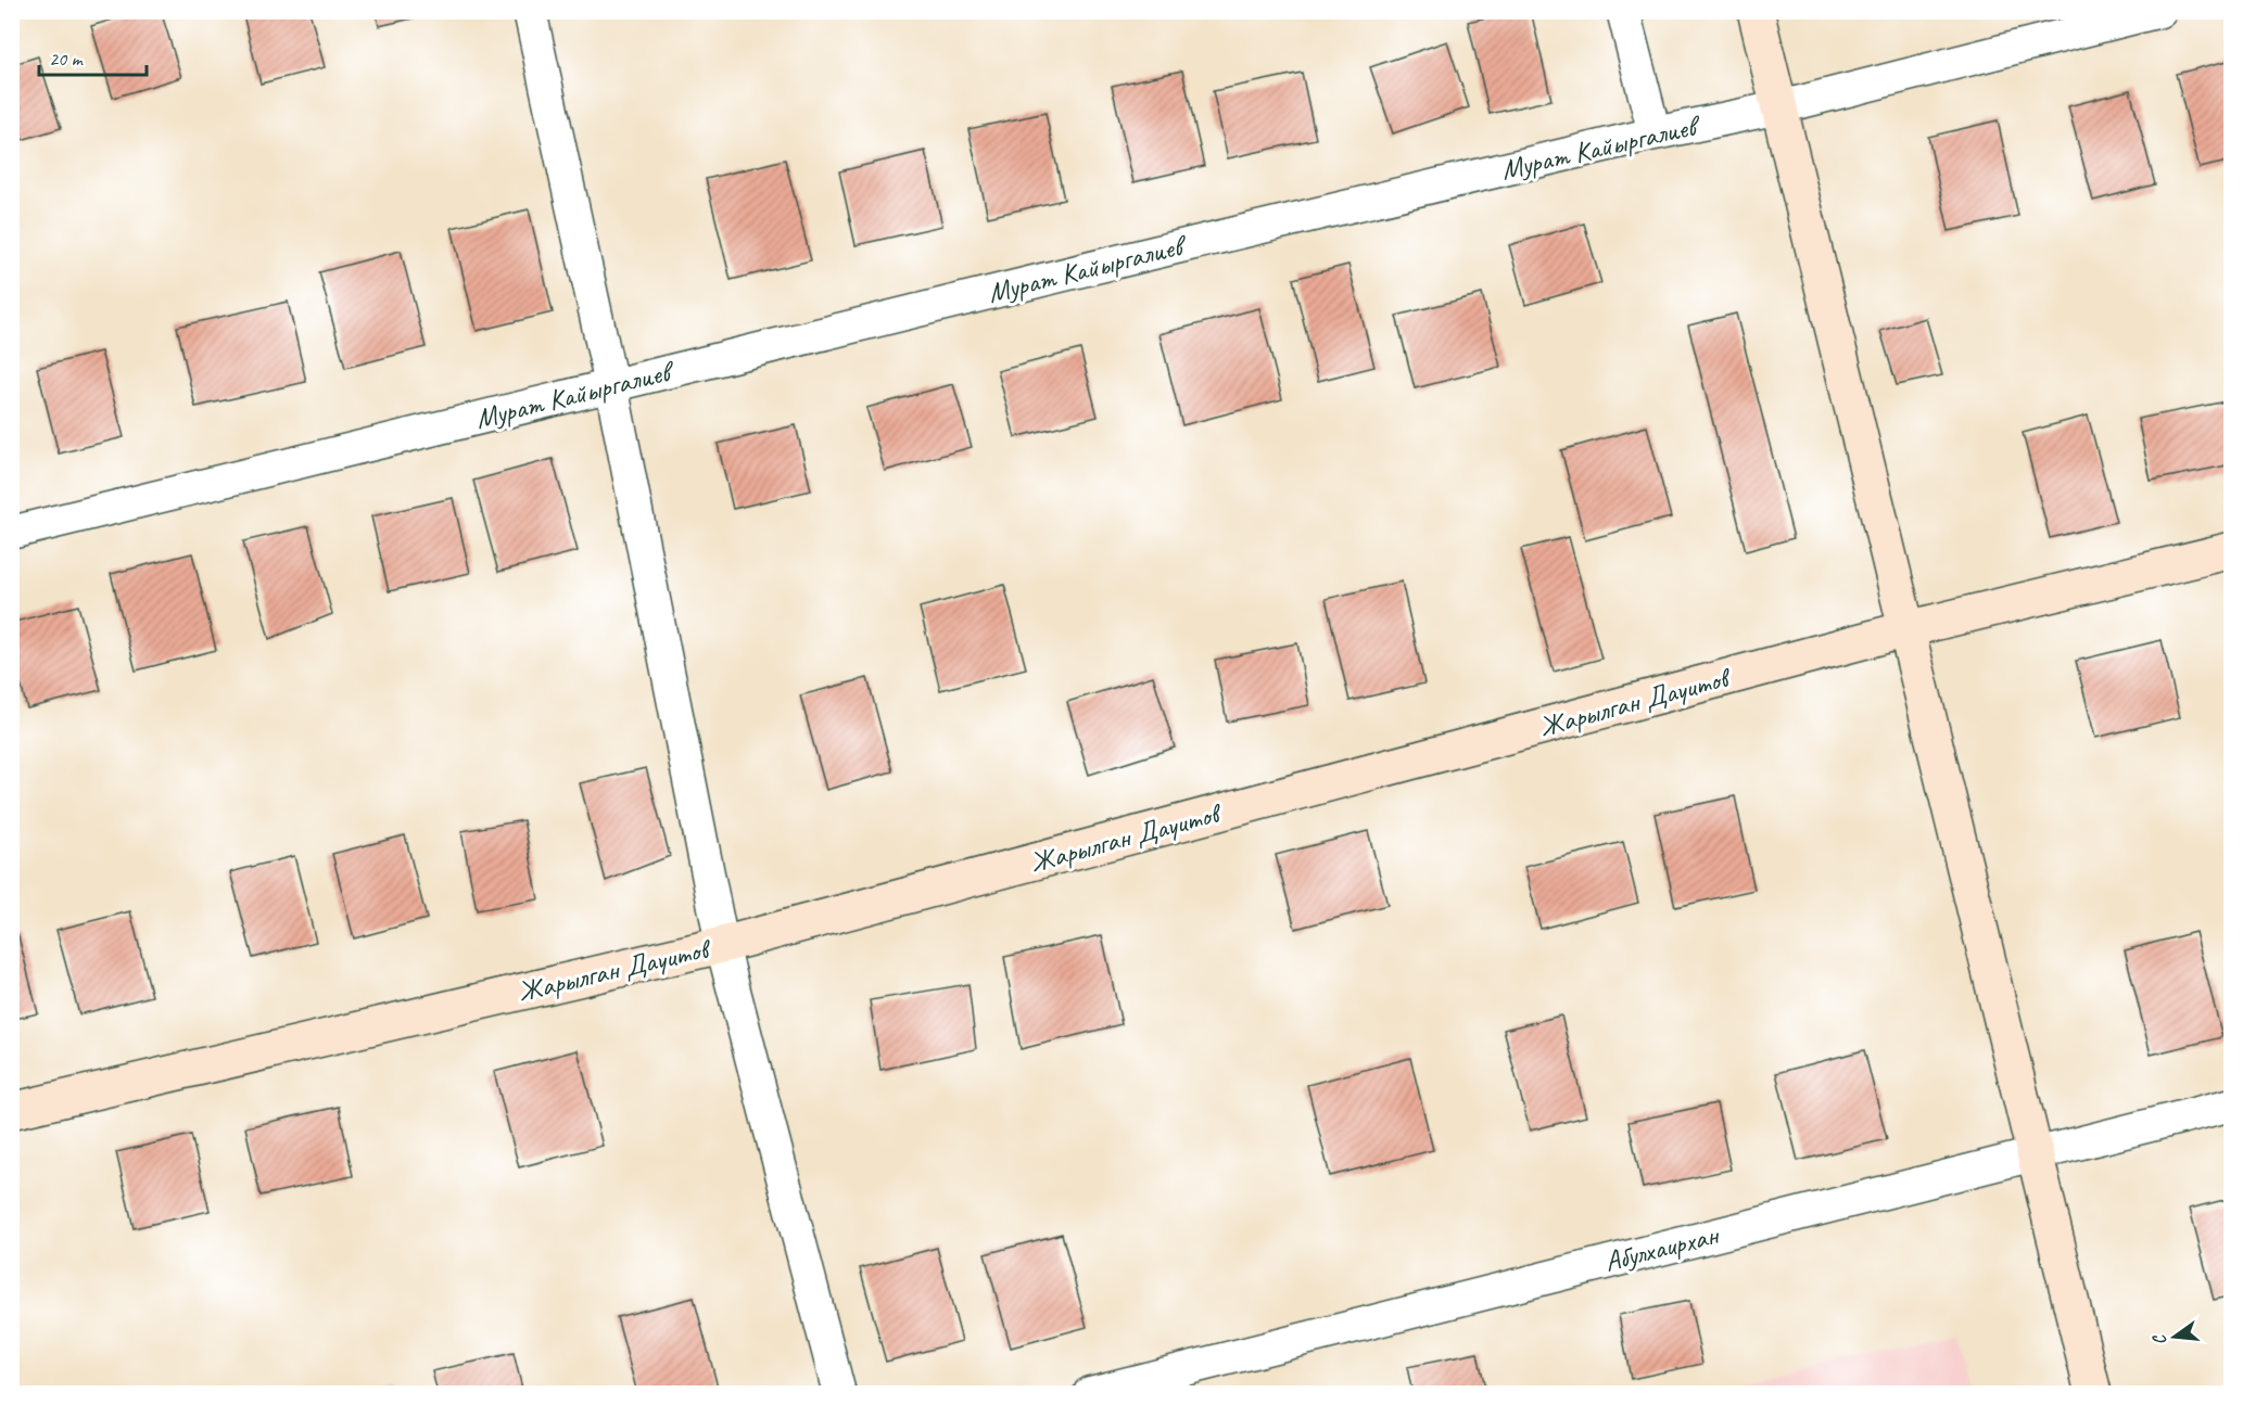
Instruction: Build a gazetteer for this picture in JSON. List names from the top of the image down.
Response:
{
  "streets": {
    "street": ["Мурат Кайыргалиев", "Жарылган Дауитов", "Абулхаирхан"]
  },
  "scale_bar": "20 m",
  "north": "left"
}
